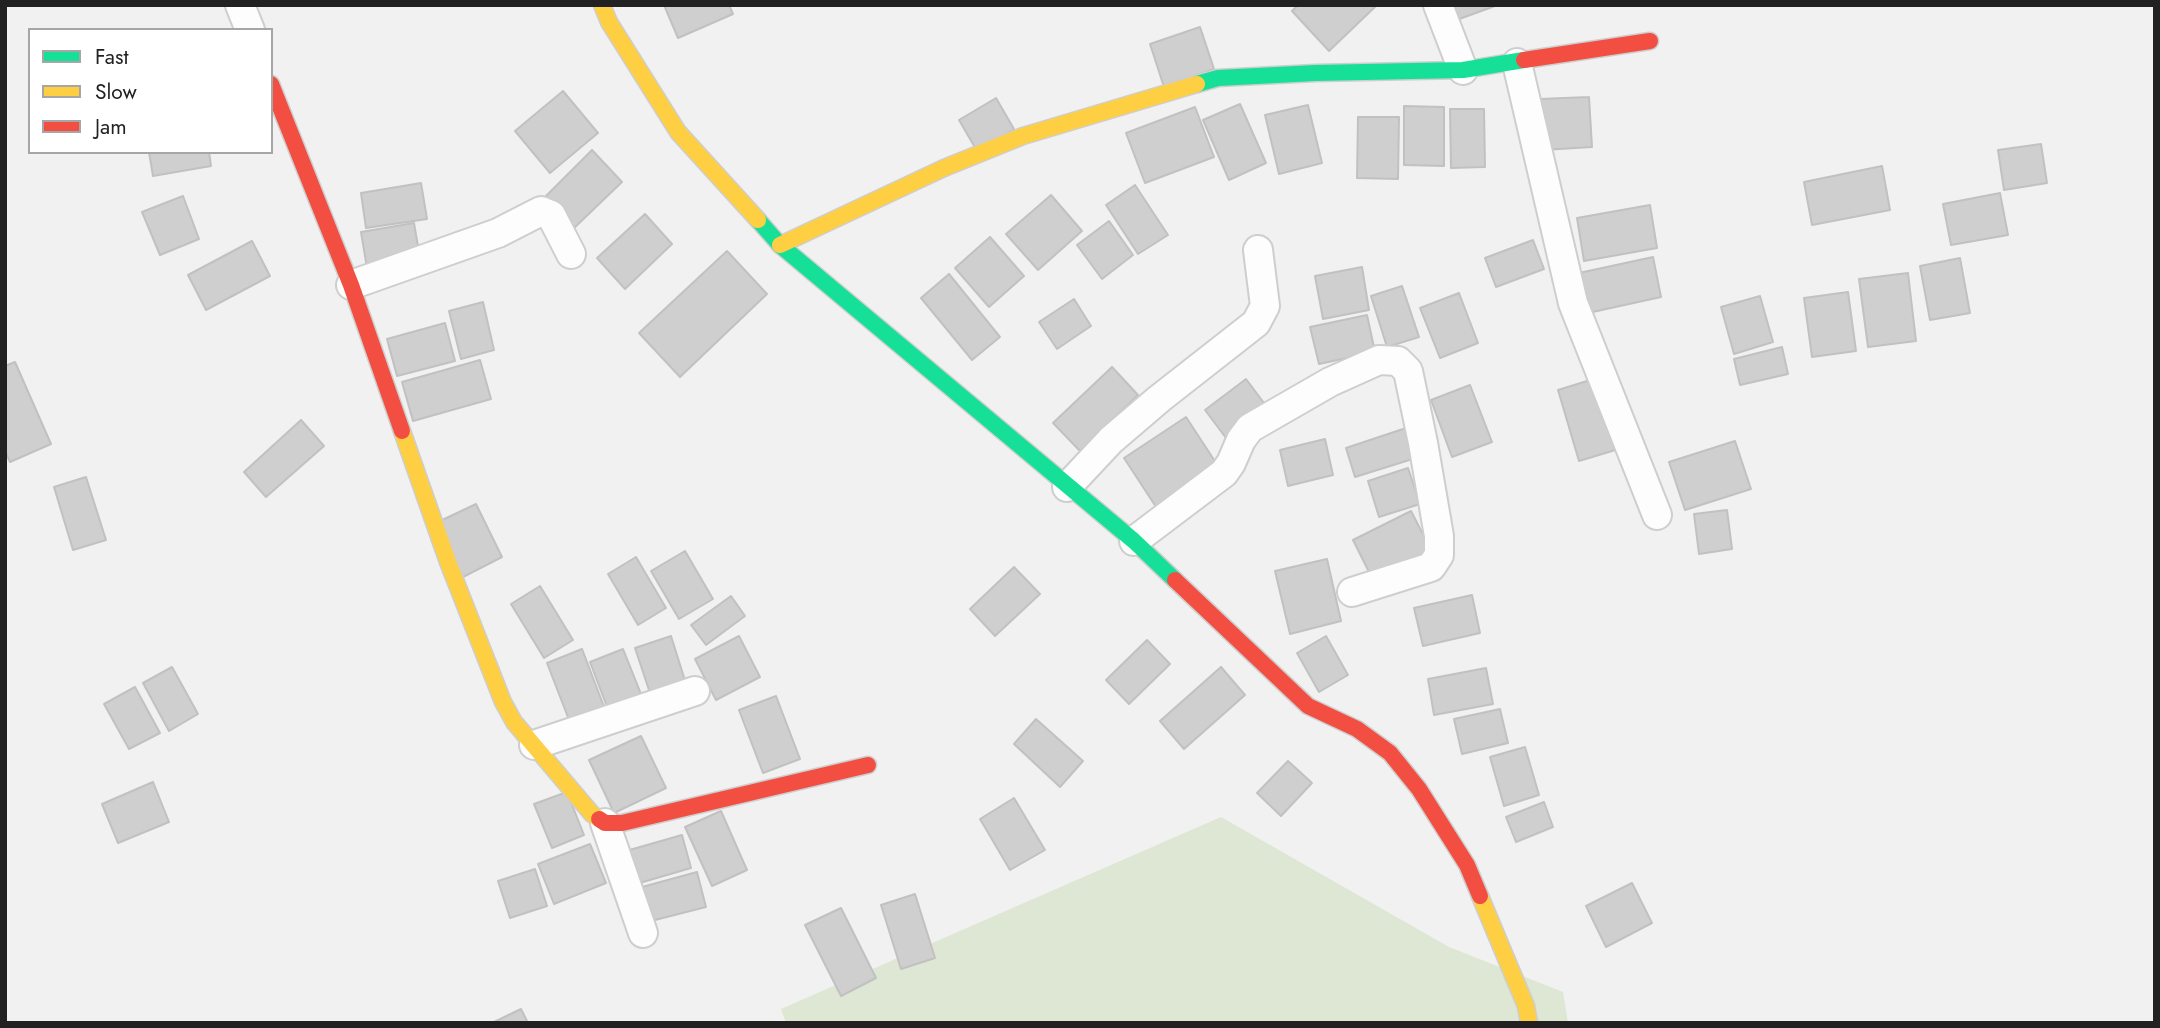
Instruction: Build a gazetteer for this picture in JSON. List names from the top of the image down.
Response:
{
  "legend": ["Fast", "Slow", "Jam"]
}
